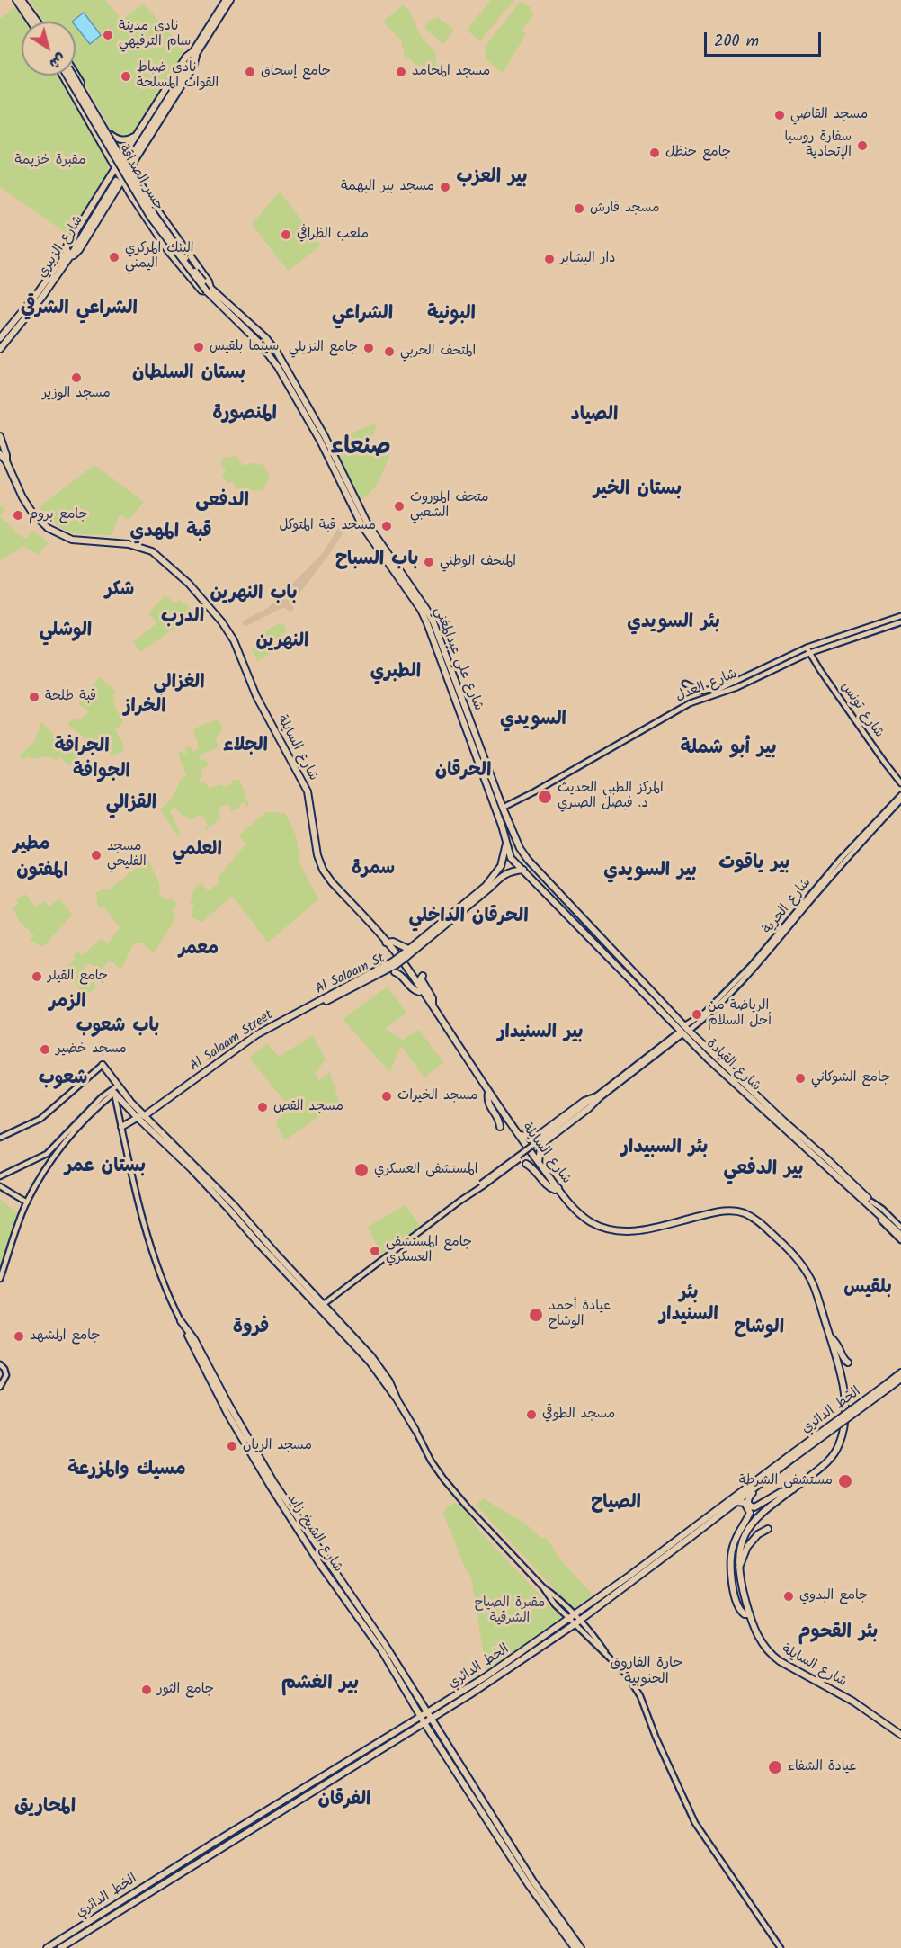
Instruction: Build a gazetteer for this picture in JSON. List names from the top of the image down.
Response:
{
  "streets": {
    "main road": [
      "جسر الصداقة",
      "شارع الزبيري",
      "شارع علي عبدالمغني",
      "شارع السايلة",
      "Al Salaam St",
      "Al Salaam Street",
      "شارع القيادة",
      "الخط الدائري",
      "شارع الشيخ زايد"
    ],
    "street": ["شارع العدل", "شارع تونس", "شارع الحرية"]
  },
  "crossings": [
    ["جسر الصداقة", "شارع علي عبدالمغني"],
    ["شارع علي عبدالمغني", "شارع العدل"],
    ["شارع علي عبدالمغني", "شارع القيادة"],
    ["شارع العدل", "شارع تونس"],
    ["شارع الحرية", "شارع القيادة"],
    ["Al Salaam St", "Al Salaam Street"],
    ["الخط الدائري", "شارع الشيخ زايد"]
  ],
  "districts": [
    "بير العزب",
    "الشراعي الشرقي",
    "الشراعي",
    "البونية",
    "بستان السلطان",
    "المنصورة",
    "الصياد",
    "صنعاء",
    "بستان الخير",
    "الدفعى",
    "قبة المهدي",
    "باب السباح",
    "شكر",
    "باب النهرين",
    "الدرب",
    "بئر السويدي",
    "الوشلي",
    "النهرين",
    "الطبري",
    "الغزالي",
    "الخراز",
    "السويدي",
    "الجلاء",
    "الجرافة",
    "بير أبو شملة",
    "الحرقان",
    "الجوافة",
    "القزالي",
    "مطير",
    "العلمي",
    "بير ياقوت",
    "سمرة",
    "المفتون",
    "بير السويدي",
    "الحرقان الداخلي",
    "معمر",
    "الزمر",
    "باب شعوب",
    "بير السنيدار",
    "شعوب",
    "بئر السبيدار",
    "بستان عمر",
    "بير الدفعي",
    "بلقيس",
    "بئر السنيدار",
    "فروة",
    "الوشاح",
    "مسيك والمزرعة",
    "الصياح",
    "بئر القحوم",
    "حارة الفاروق الجنوبية",
    "بير الغشم",
    "الفرقان",
    "المحاريق"
  ],
  "parks": ["مقبرة خزيمة", "مقبرة الصياح الشرقية"],
  "places": [
    "نادي مدينة سام الترفيهي",
    "جامع إسحاق",
    "مسجد المحامد",
    "نادي ضباط القوات المسلحة",
    "مسجد القاضي",
    "سفارة روسيا الإتحادية",
    "جامع حنظل",
    "مسجد بير البهمة",
    "مسجد قارش",
    "ملعب الظرافي",
    "البنك المركزي اليمني",
    "دار البشاير",
    "سينما بلقيس",
    "جامع النزيلي",
    "المتحف الحربي",
    "مسجد الوزير",
    "متحف الموروث الشعبي",
    "جامع بروم",
    "مسجد قبة المتوكل",
    "المتحف الوطني",
    "قبة طلحة",
    "المركز الطبي الحديث د. فيصل الصبري",
    "مسجد الفليحي",
    "جامع القيلر",
    "الرياضة من أجل السلام",
    "مسجد خضير",
    "جامع الشوكاني",
    "مسجد الخيرات",
    "مسجد القص",
    "المستشفى العسكري",
    "جامع المستشفى العسكري",
    "عيادة أحمد الوشاح",
    "جامع المشهد",
    "مسجد الطوقي",
    "مسجد الريان",
    "مستشفى الشرطة",
    "جامع البدوي",
    "جامع الثور",
    "عيادة الشفاء"
  ],
  "scale_bar": "200 m",
  "north": "bottom right"
}
